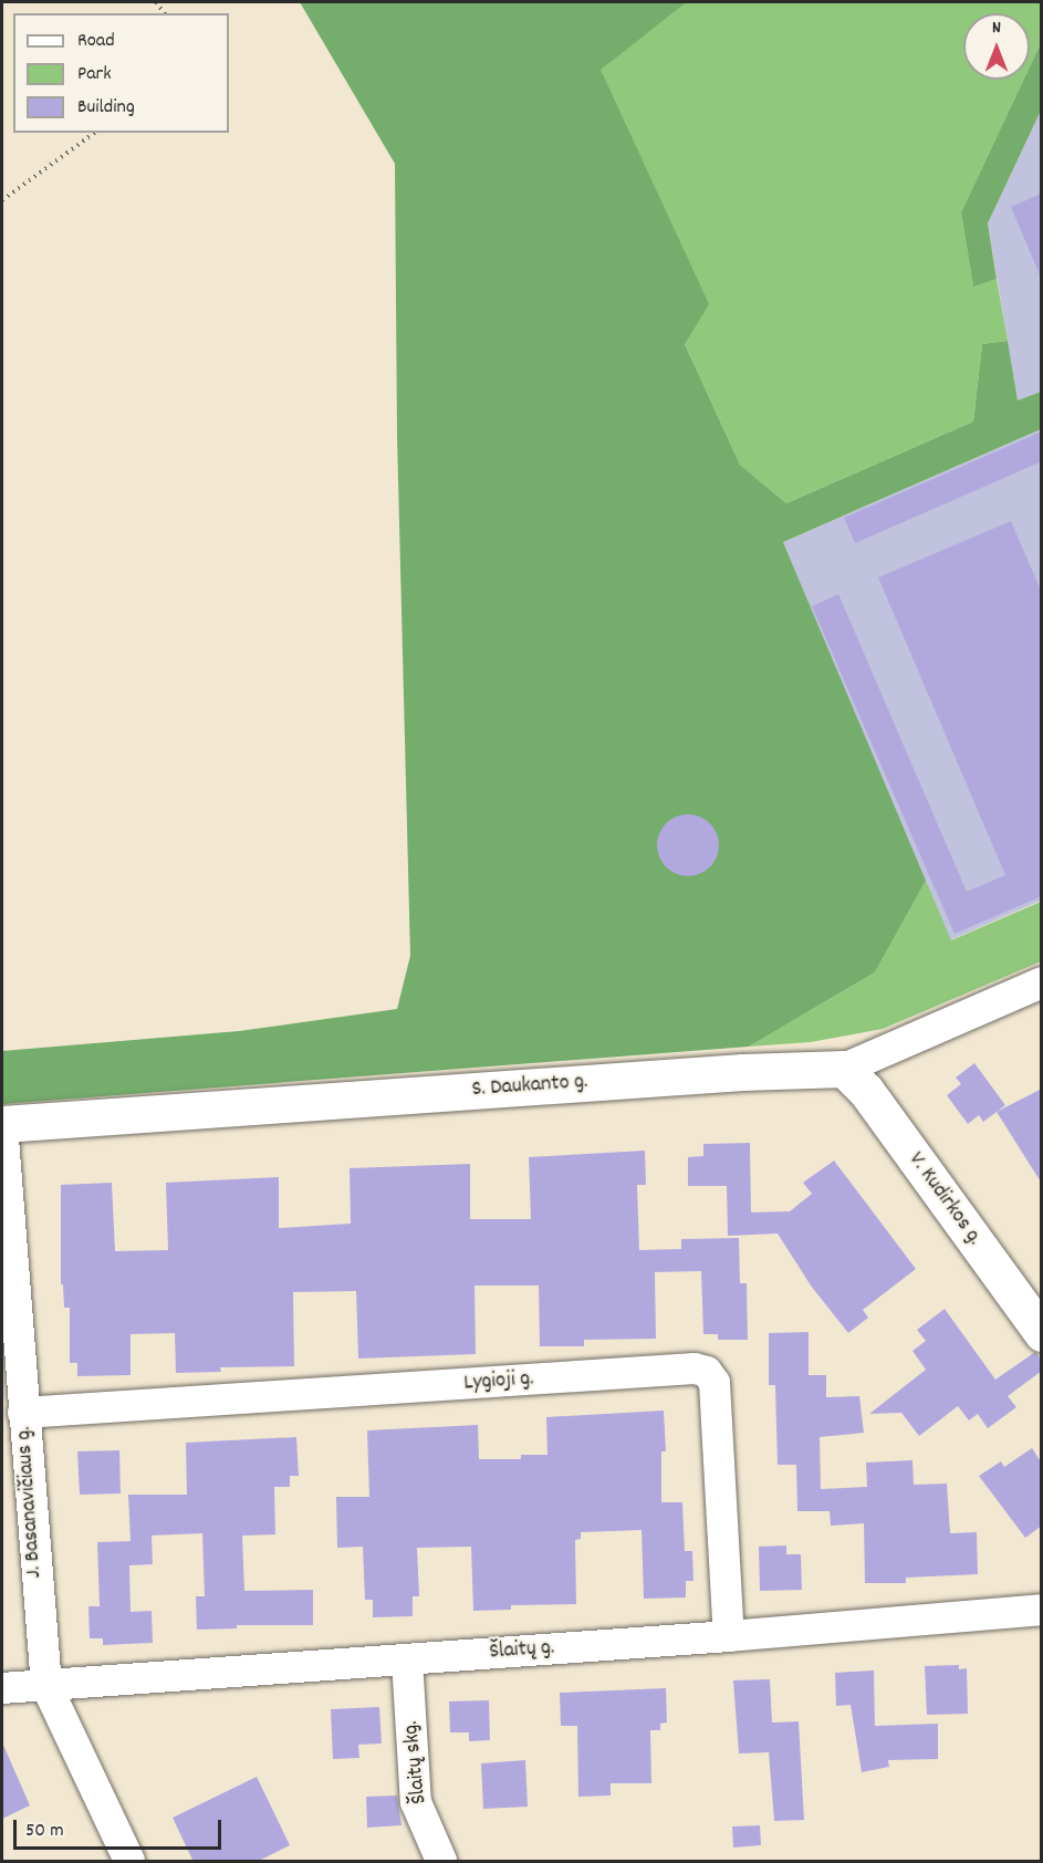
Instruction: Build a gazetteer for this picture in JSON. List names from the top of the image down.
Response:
{
  "streets": {
    "street": [
      "S. Daukanto g.",
      "V. Kudirkos g.",
      "Lygioji g.",
      "J. Basanavičiaus g.",
      "Šlaitų g.",
      "Šlaitų skg."
    ]
  },
  "crossings": [
    ["S. Daukanto g.", "V. Kudirkos g."],
    ["S. Daukanto g.", "J. Basanavičiaus g."],
    ["Lygioji g.", "J. Basanavičiaus g."],
    ["Lygioji g.", "Šlaitų g."],
    ["J. Basanavičiaus g.", "Šlaitų g."],
    ["Šlaitų g.", "Šlaitų skg."]
  ],
  "legend": ["Road", "Park", "Building"],
  "scale_bar": "50 m",
  "north": "top"
}
